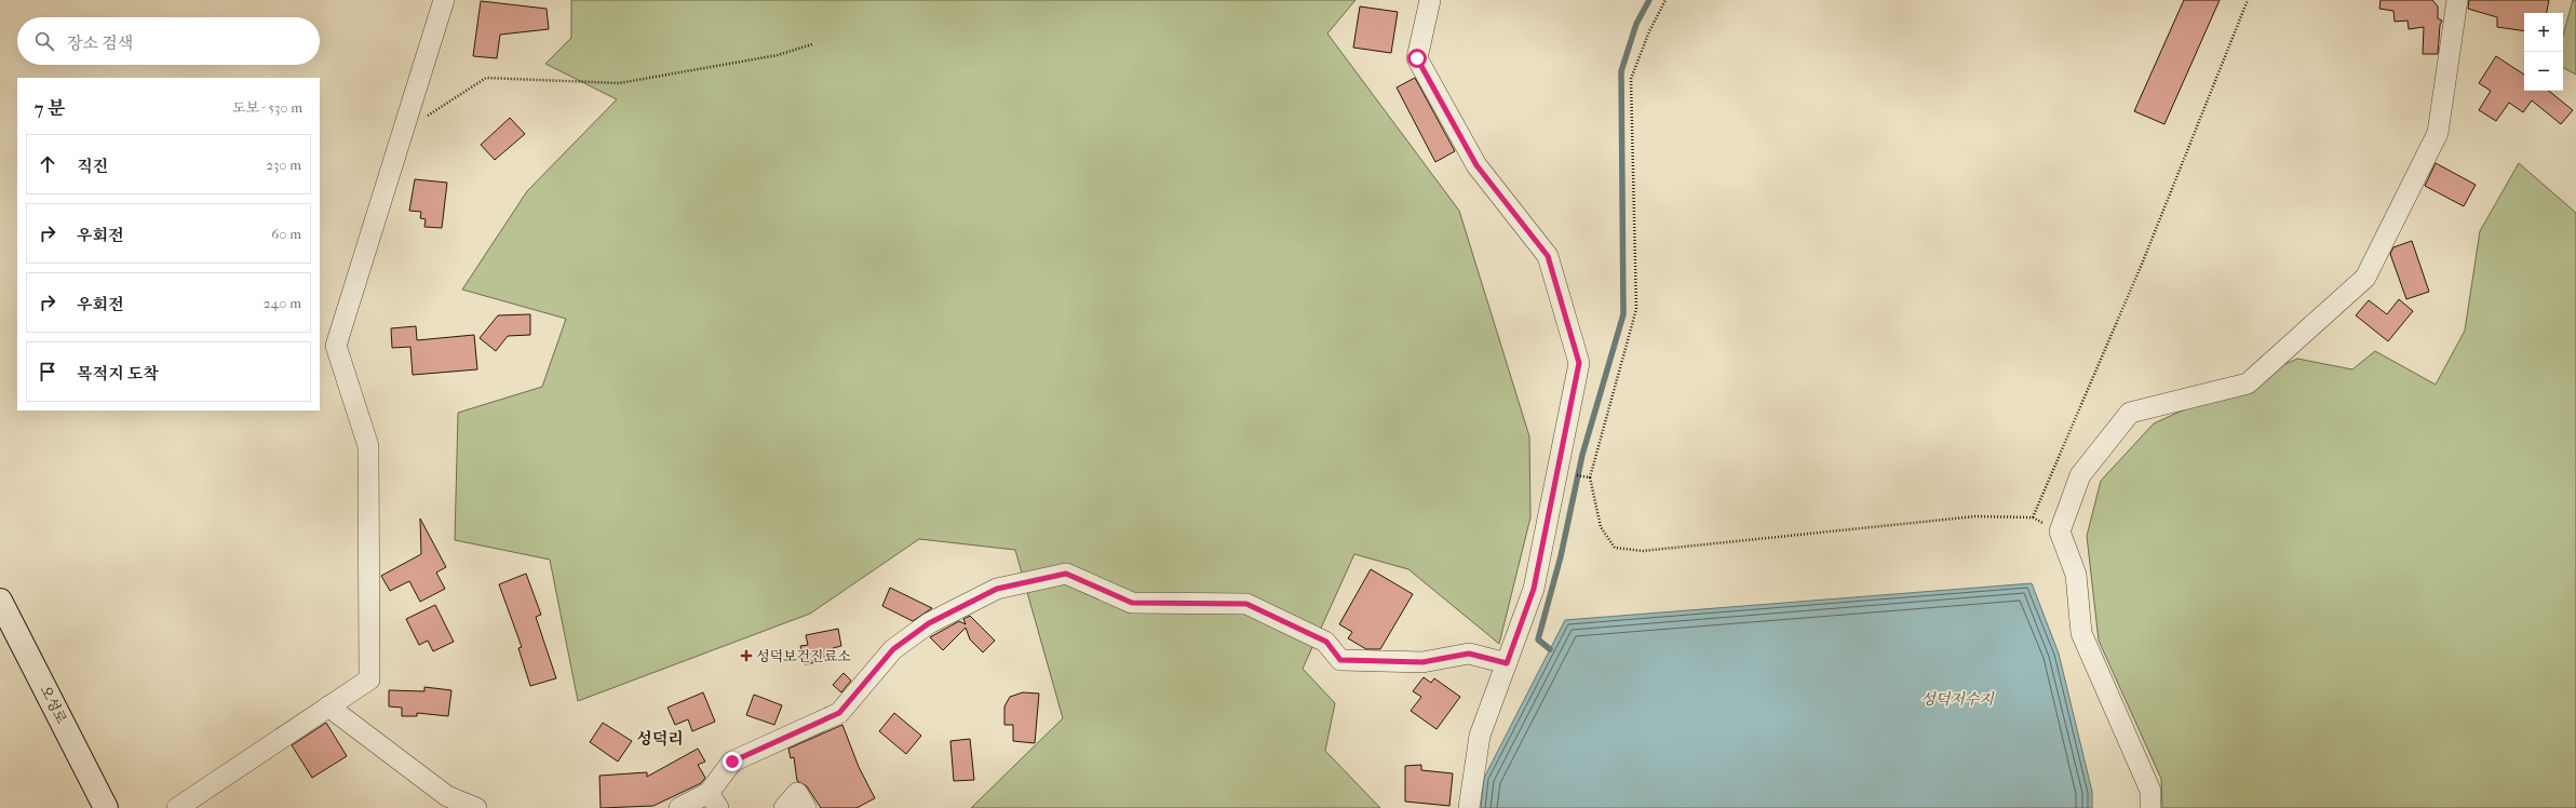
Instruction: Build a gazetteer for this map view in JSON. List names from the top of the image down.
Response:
{
  "streets": {
    "main road": ["오성로"]
  },
  "districts": ["성덕리"],
  "water": ["성덕저수지"],
  "places": {
    "health": ["성덕보건진료소"]
  },
  "page": {
    "map_buttons": ["+", "−"],
    "search": "장소 검색",
    "heading": ["7 분", "도보 · 530 m"],
    "list": [
      ["직진", "230 m"],
      ["우회전", "60 m"],
      ["우회전", "240 m"],
      "목적지 도착"
    ]
  }
}
